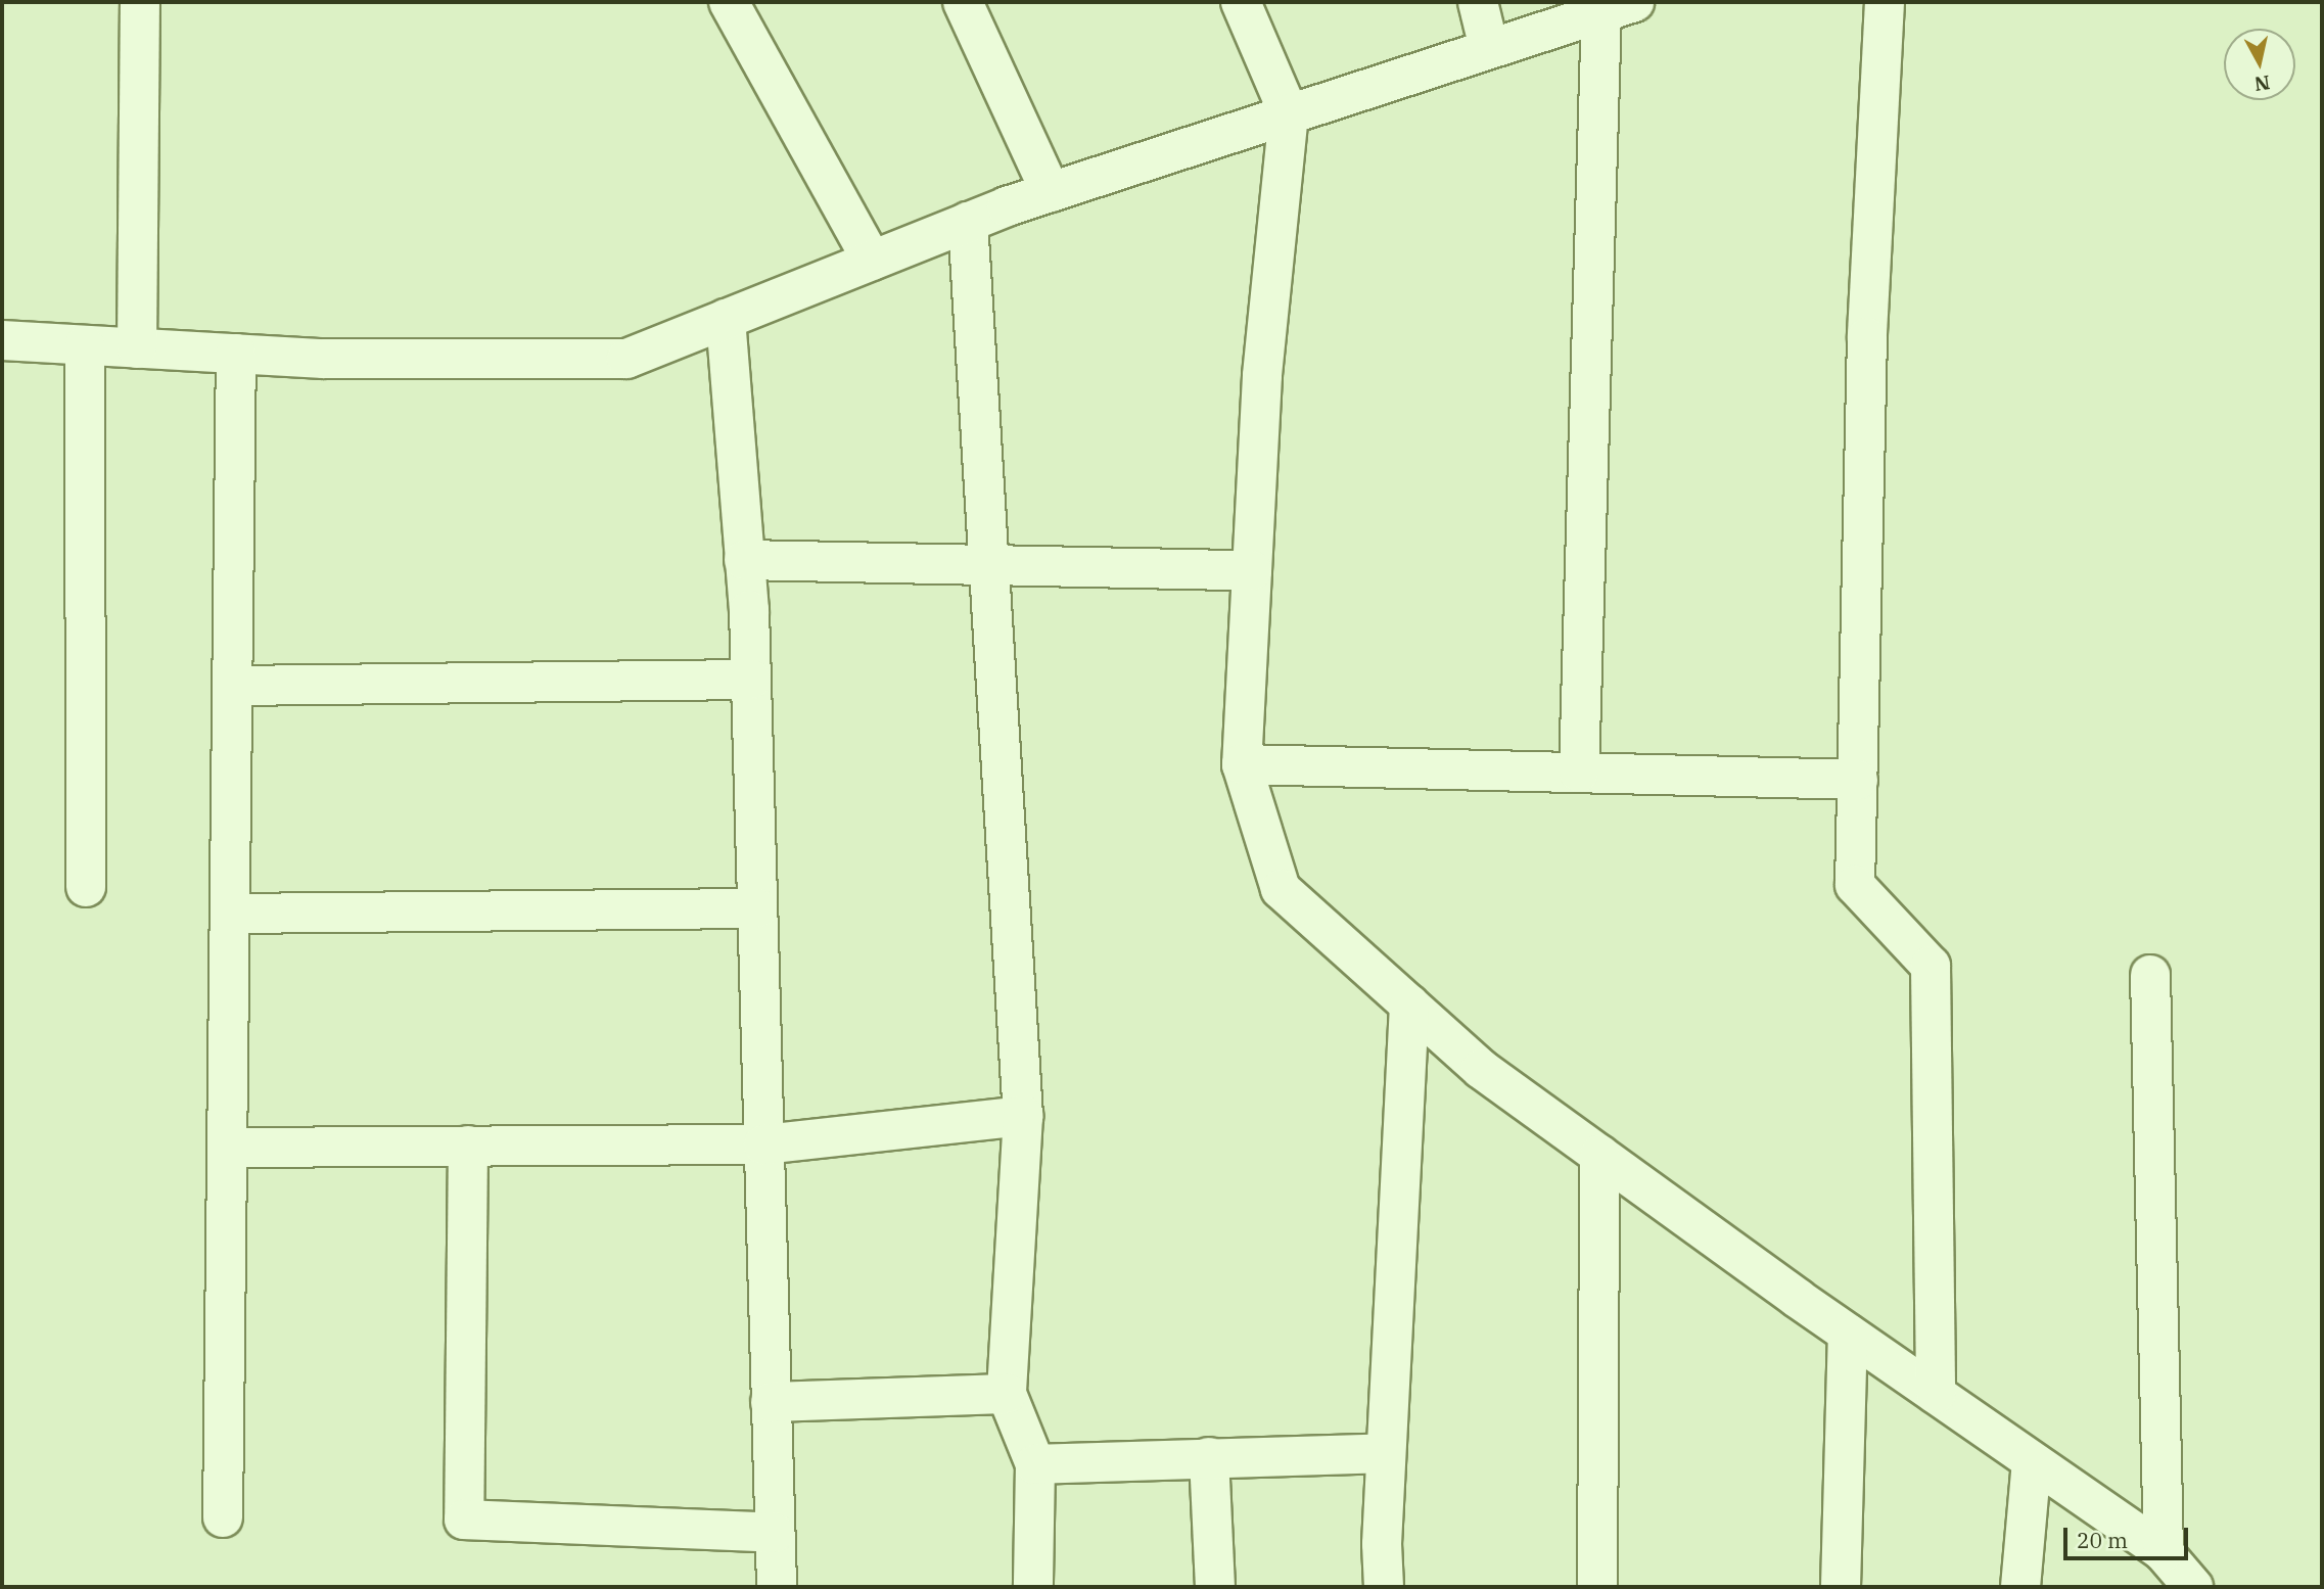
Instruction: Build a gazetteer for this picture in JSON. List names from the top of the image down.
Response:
{
  "scale_bar": "20 m",
  "north": "bottom"
}
